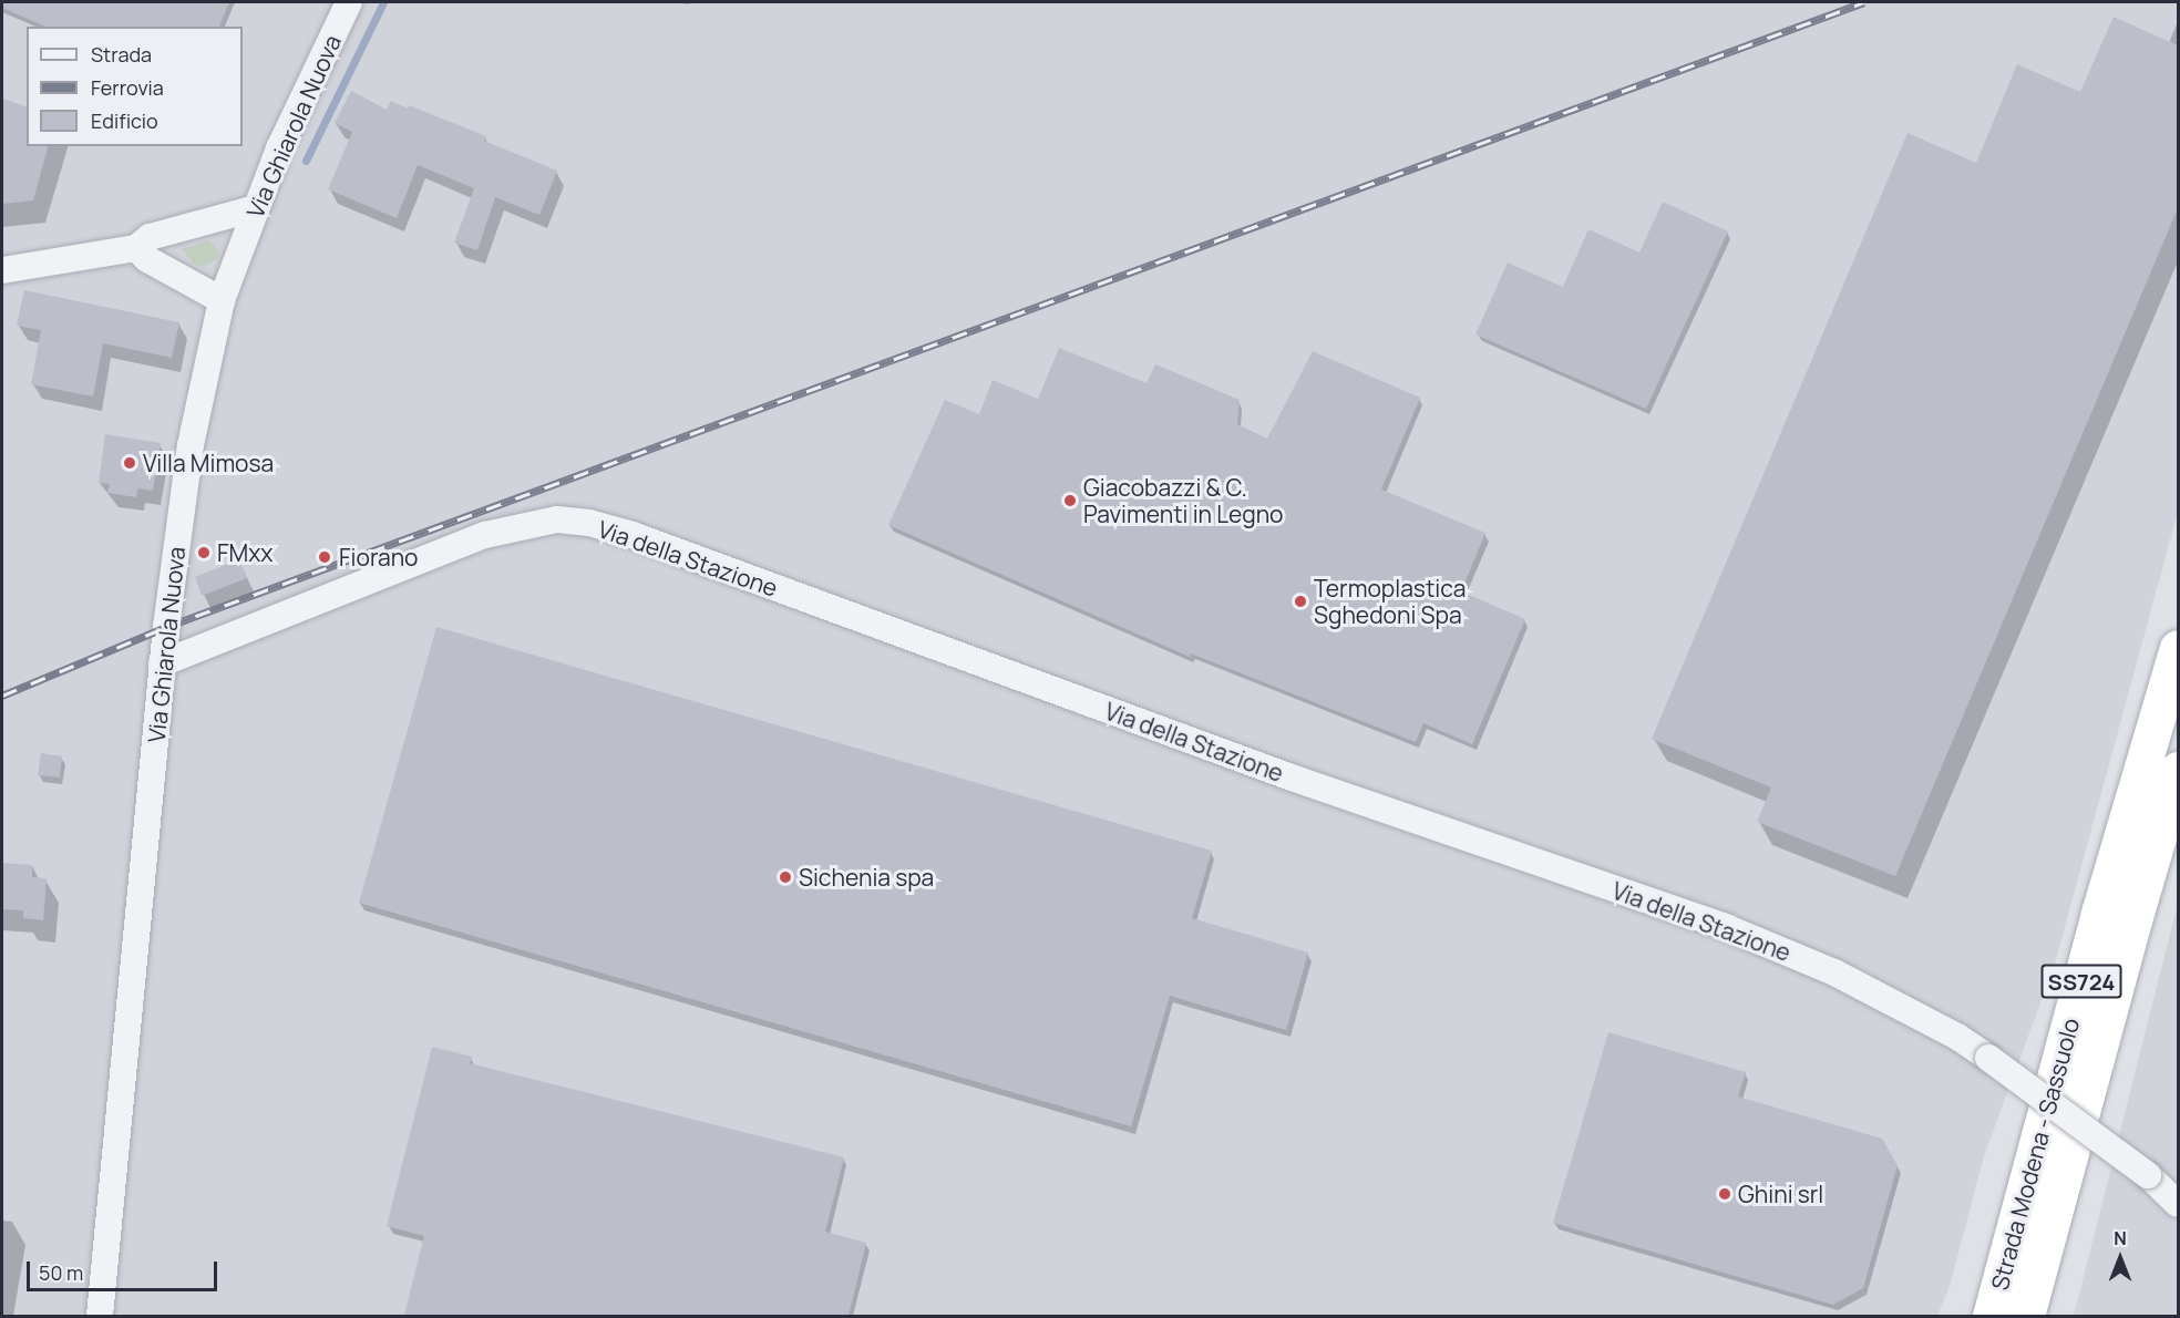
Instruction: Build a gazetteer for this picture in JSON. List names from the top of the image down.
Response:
{
  "streets": {
    "highway": ["SS724", "Strada Modena - Sassuolo"],
    "street": ["Via Ghiarola Nuova", "Via della Stazione"]
  },
  "crossings": [
    ["Via Ghiarola Nuova", "Via della Stazione"]
  ],
  "places": [
    "Villa Mimosa",
    "Giacobazzi & C. Pavimenti in Legno",
    "FMxx",
    "Fiorano",
    "Termoplastica Sghedoni Spa",
    "Sichenia spa",
    "Ghini srl"
  ],
  "legend": ["Strada", "Ferrovia", "Edificio"],
  "scale_bar": "50 m",
  "north": "top"
}
